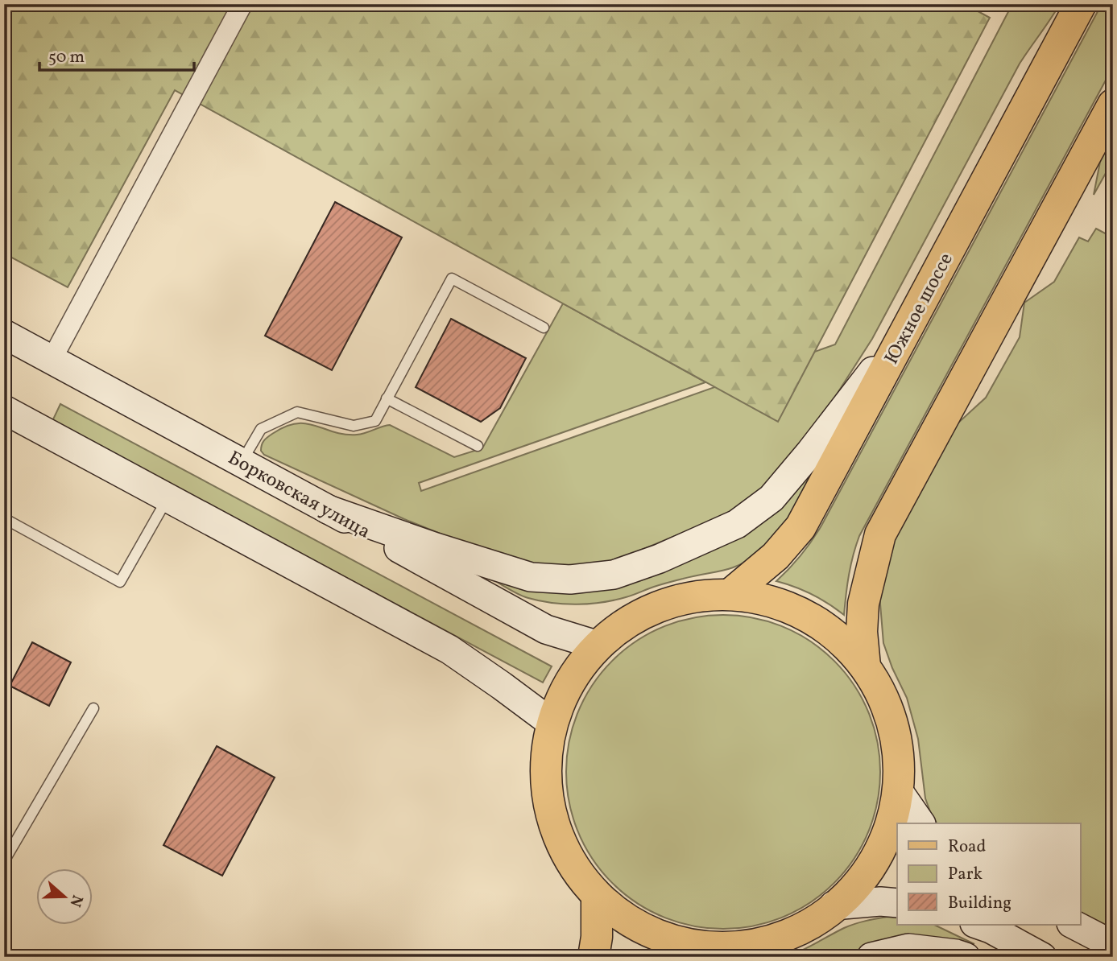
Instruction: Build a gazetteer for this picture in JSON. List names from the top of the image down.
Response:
{
  "streets": {
    "main road": ["Южное шоссе", "Борковская улица"]
  },
  "legend": ["Road", "Park", "Building"],
  "scale_bar": "50 m",
  "north": "right"
}
